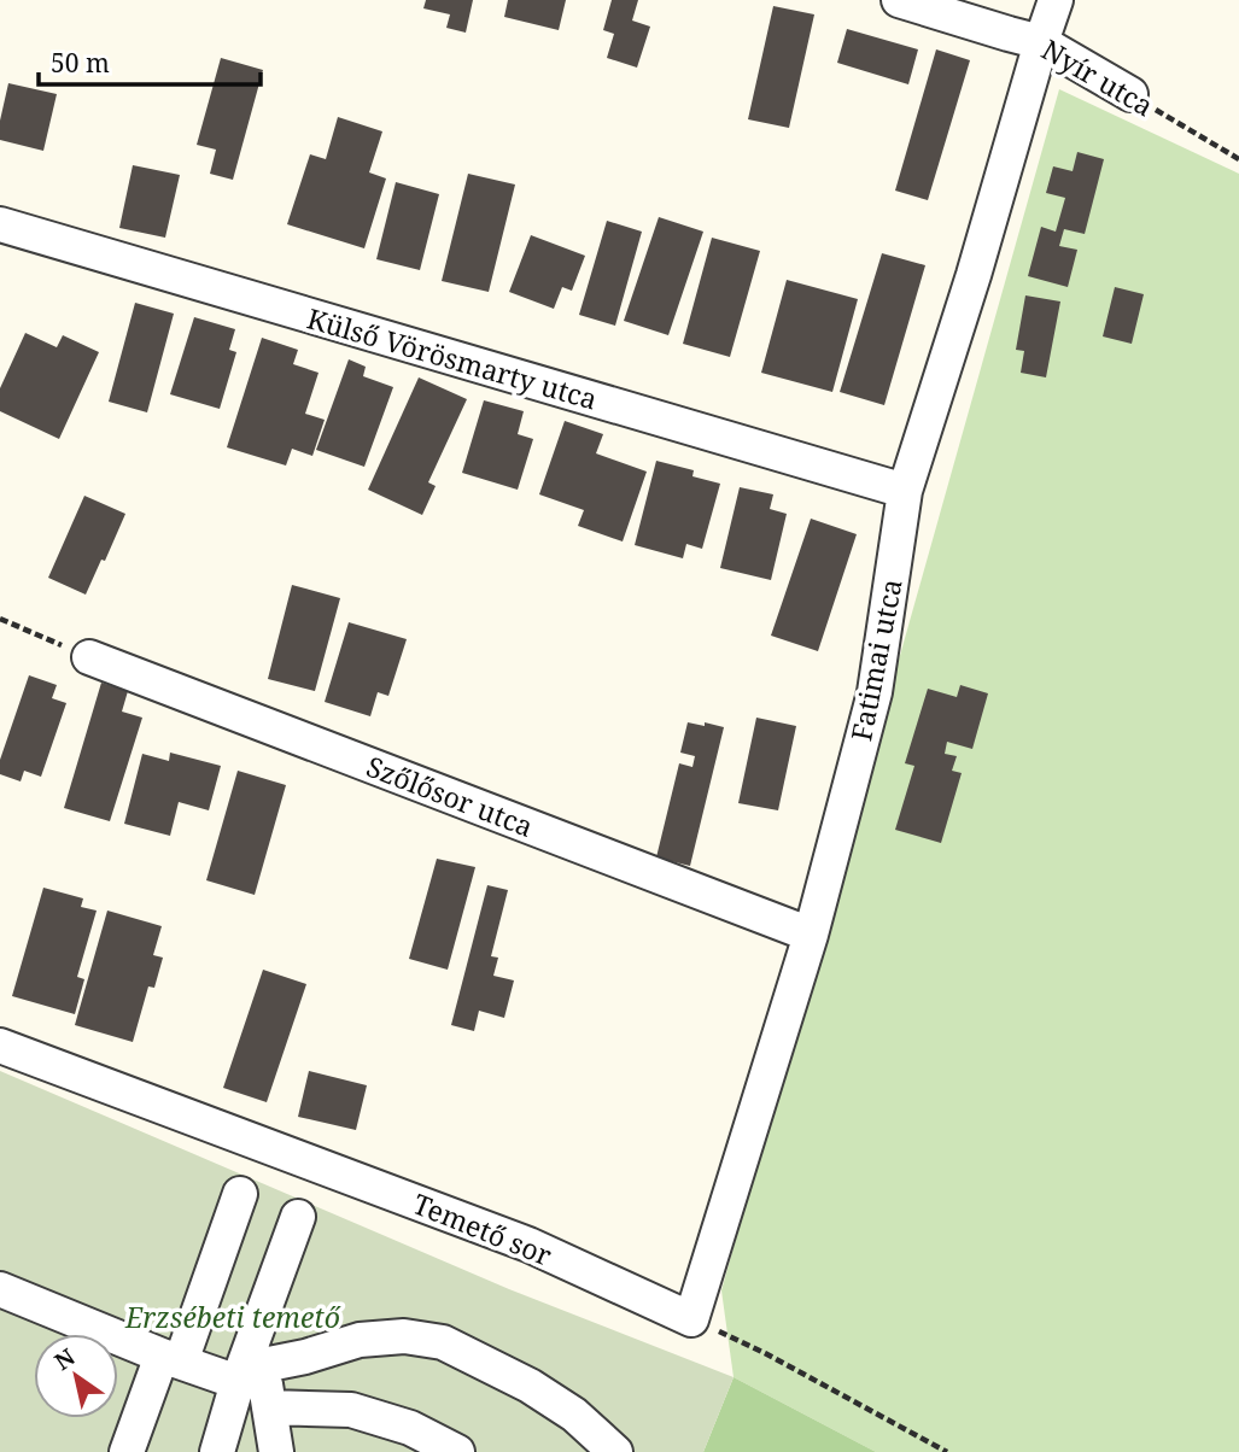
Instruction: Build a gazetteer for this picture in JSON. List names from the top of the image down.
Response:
{
  "streets": {
    "street": [
      "Nyír utca",
      "Külső Vörösmarty utca",
      "Fatimai utca",
      "Szőlősor utca",
      "Temető sor"
    ]
  },
  "crossings": [
    ["Nyír utca", "Fatimai utca"],
    ["Külső Vörösmarty utca", "Fatimai utca"],
    ["Fatimai utca", "Szőlősor utca"],
    ["Fatimai utca", "Temető sor"]
  ],
  "parks": ["Erzsébeti temető"],
  "scale_bar": "50 m",
  "north": "top left"
}
